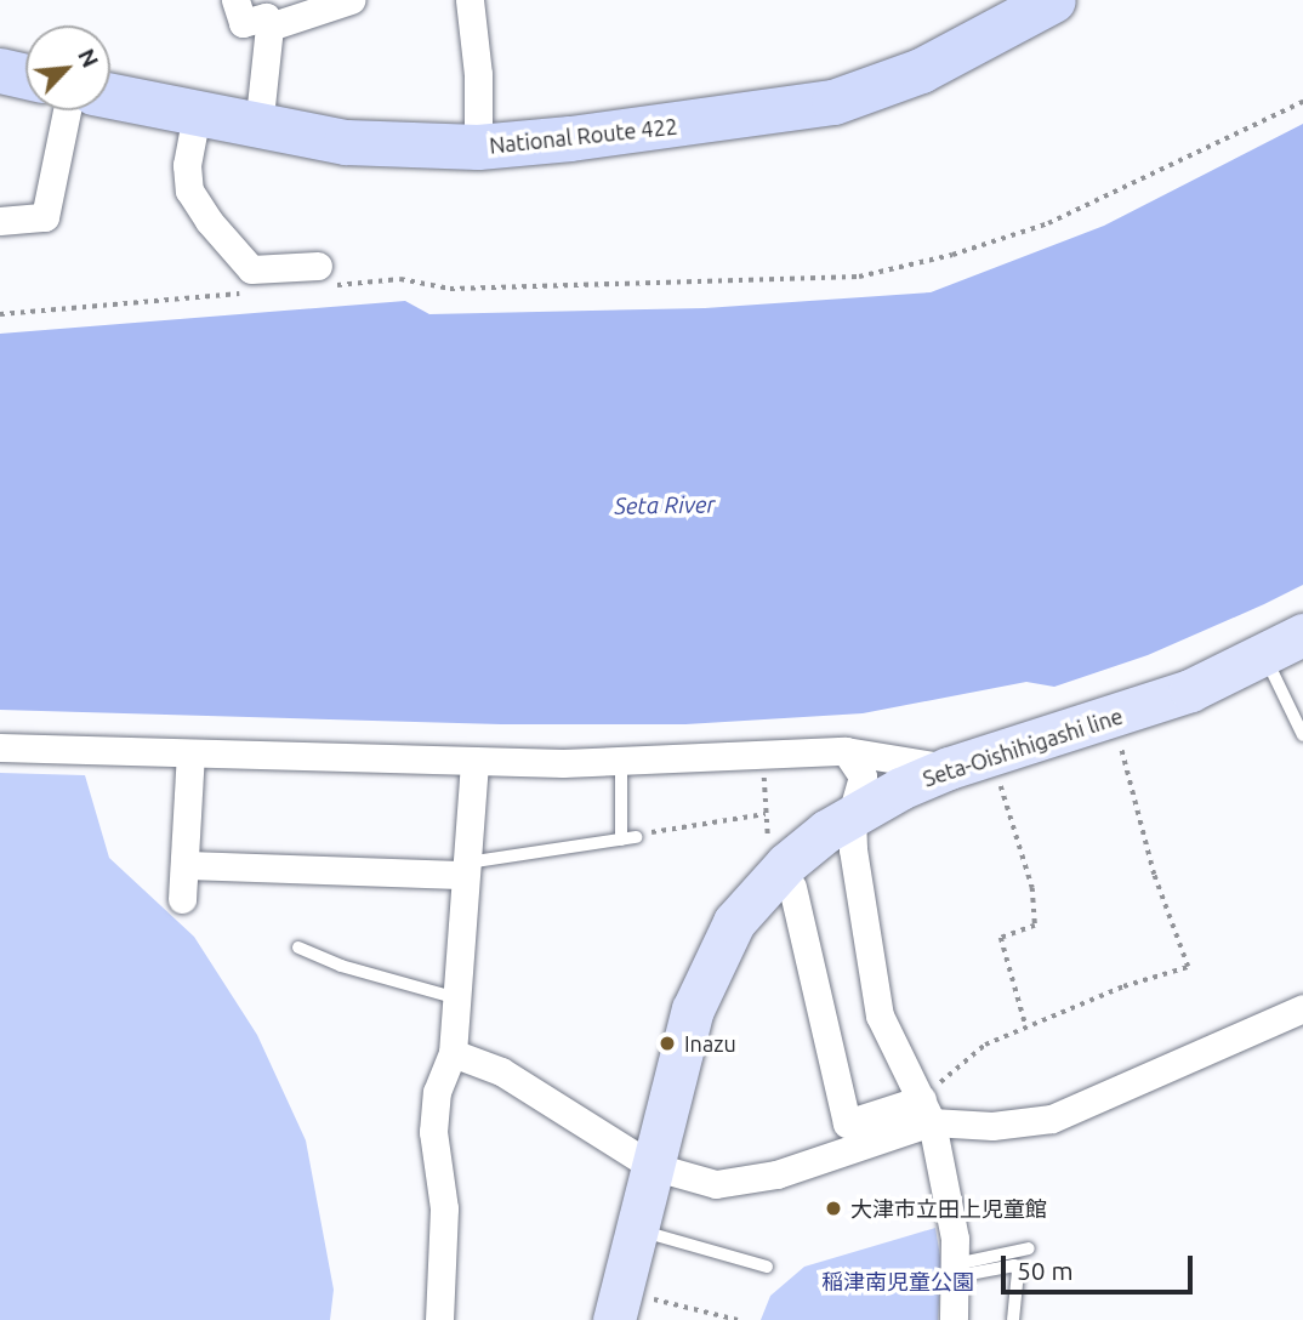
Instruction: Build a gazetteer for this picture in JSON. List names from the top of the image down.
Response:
{
  "streets": {
    "highway": ["National Route 422"],
    "main road": ["Seta-Oishihigashi line"]
  },
  "water": ["Seta River"],
  "parks": ["稲津南児童公園"],
  "places": ["Inazu", "大津市立田上児童館"],
  "scale_bar": "50 m",
  "north": "top right"
}
